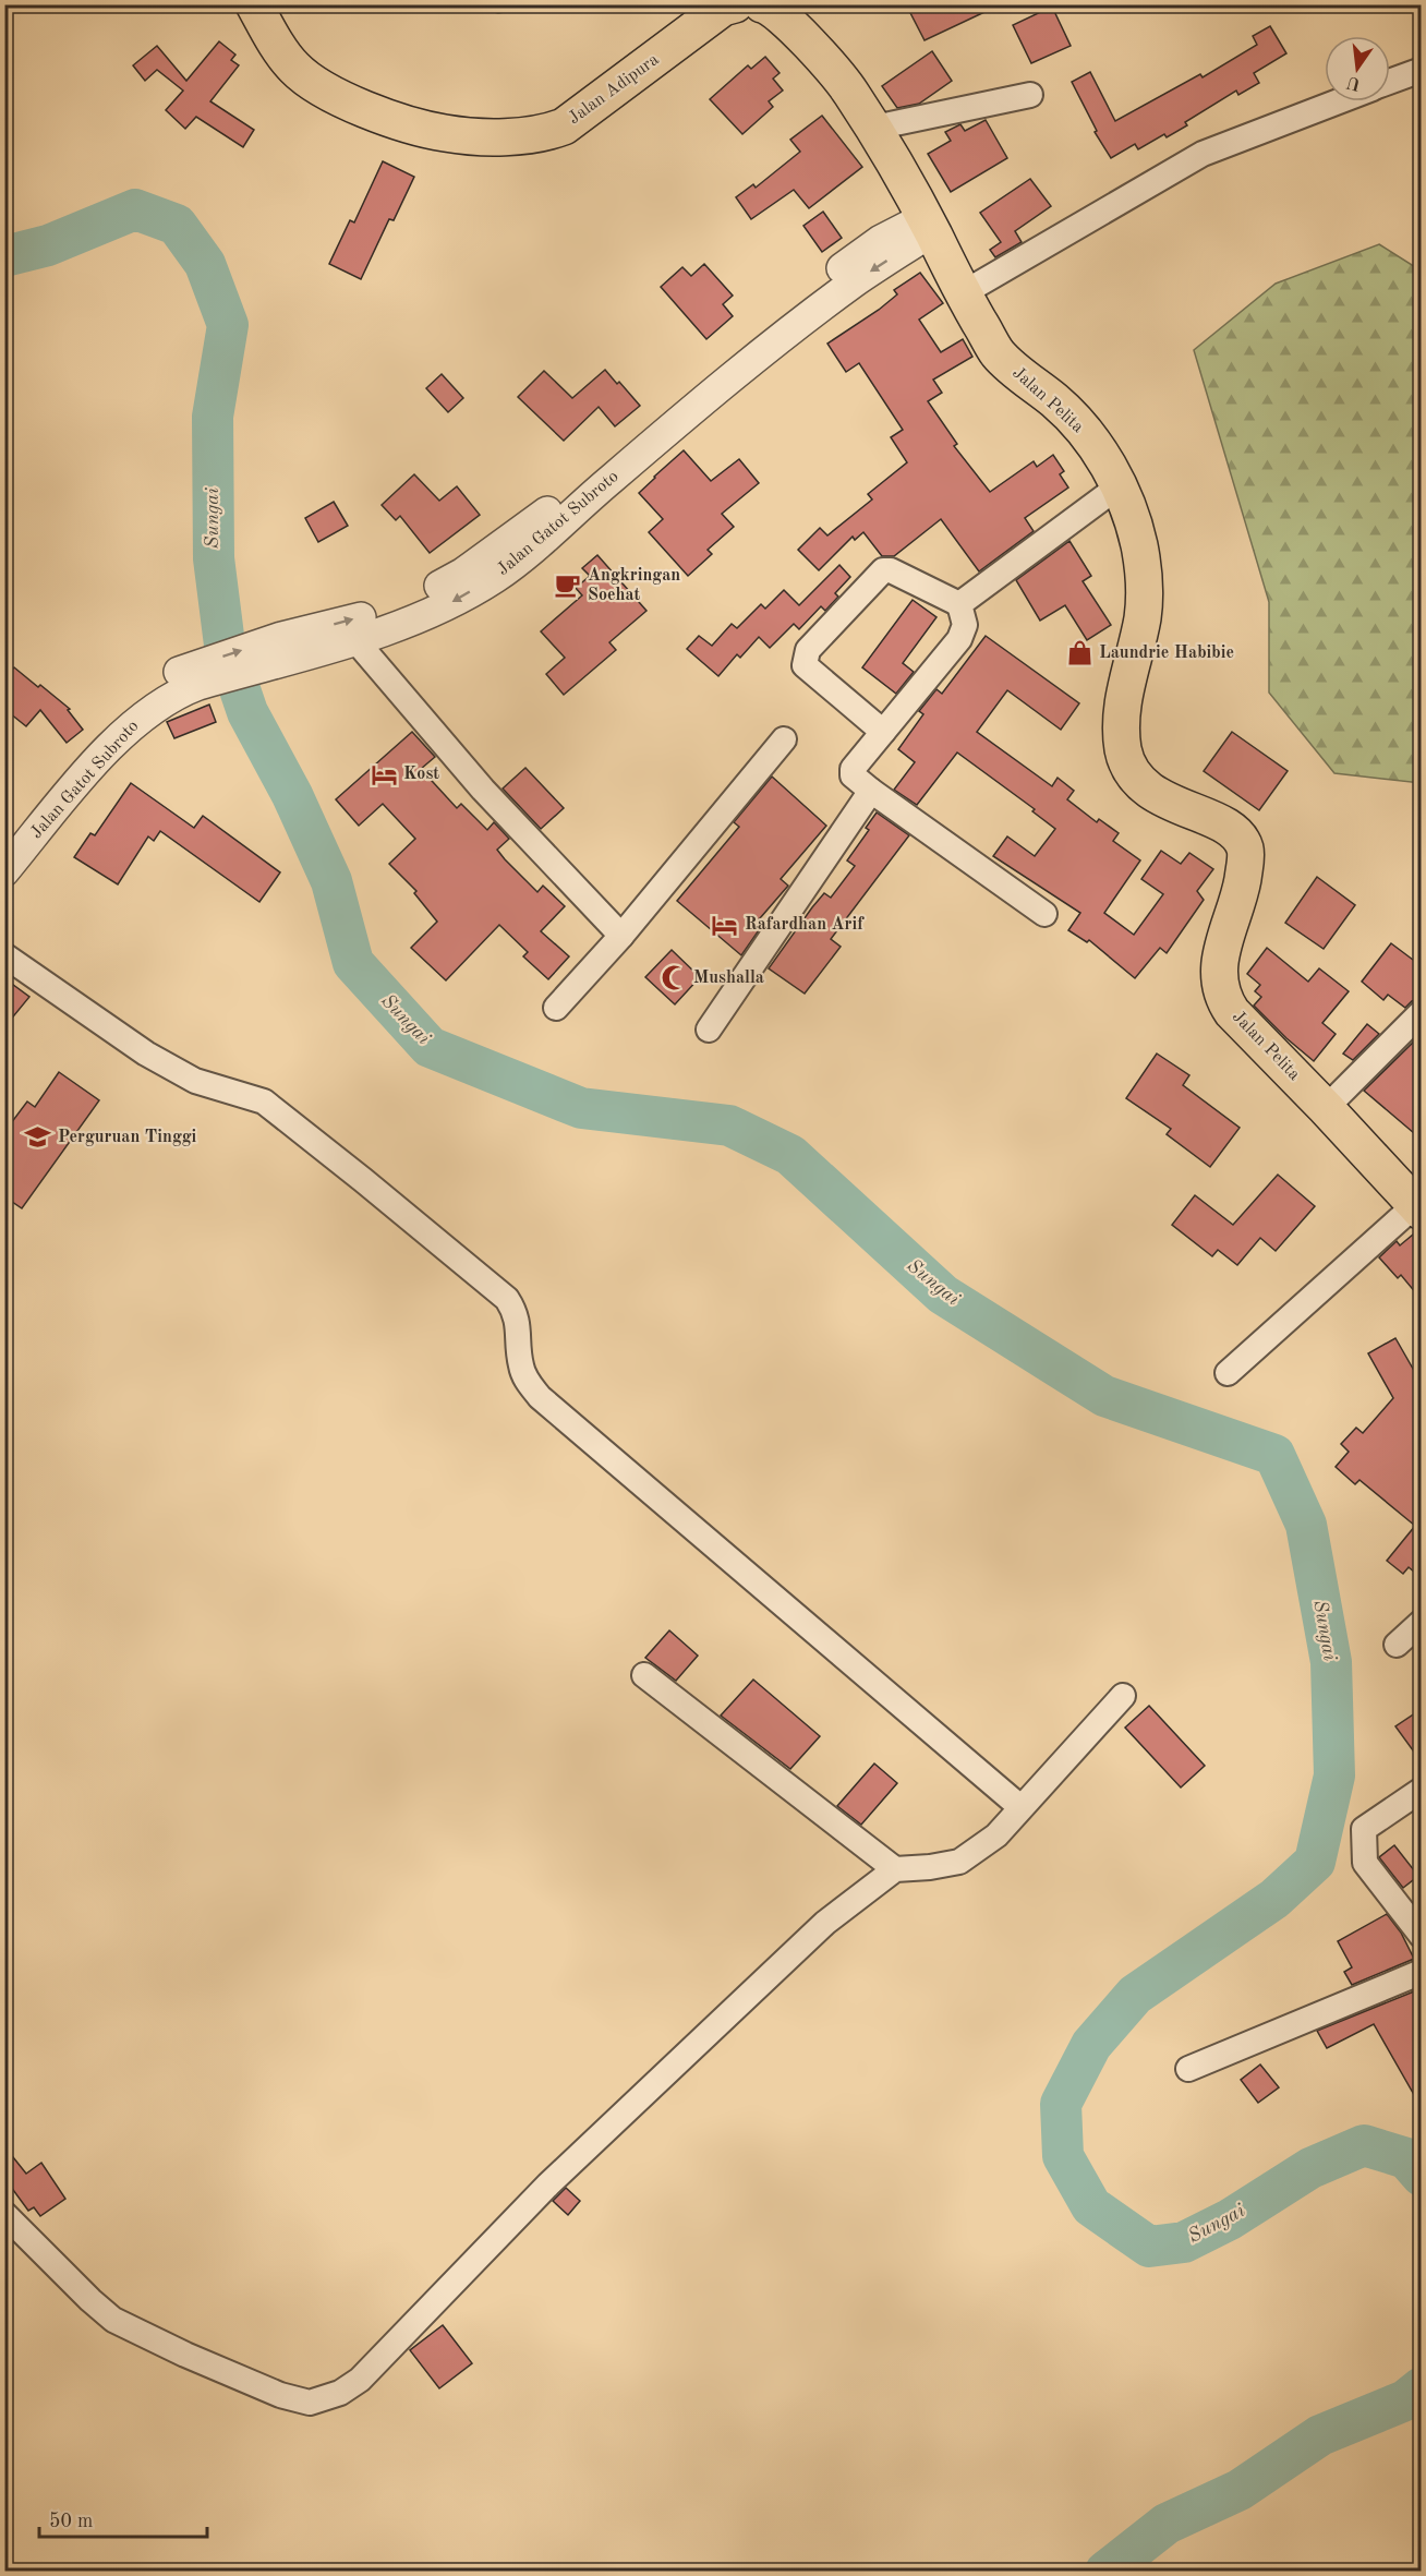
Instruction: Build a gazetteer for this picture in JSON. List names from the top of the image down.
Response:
{
  "streets": {
    "highway": ["Jalan Adipura", "Jalan Pelita"],
    "street": ["Jalan Gatot Subroto"]
  },
  "crossings": [
    ["Jalan Pelita", "Jalan Gatot Subroto"]
  ],
  "water": ["Sungai"],
  "places": {
    "cafe": ["Angkringan Soehat"],
    "shop": ["Laundrie Habibie"],
    "hotel": ["Kost", "Rafardhan Arif"],
    "mosque": ["Mushalla"],
    "school or university": ["Perguruan Tinggi"]
  },
  "scale_bar": "50 m",
  "north": "bottom"
}
